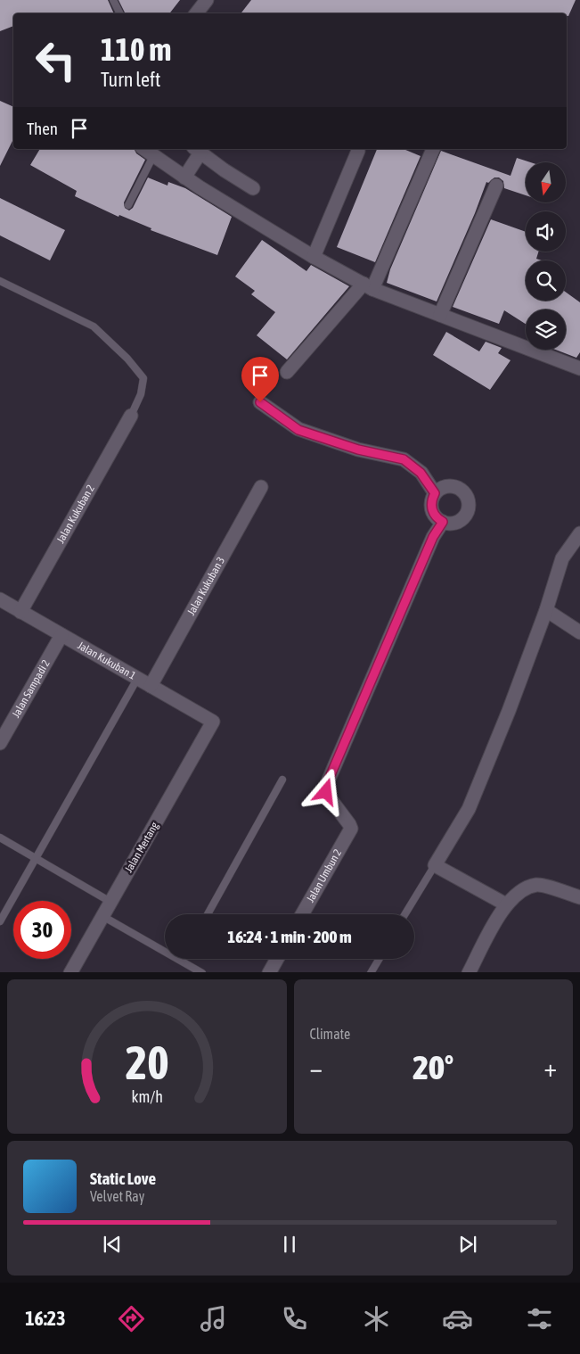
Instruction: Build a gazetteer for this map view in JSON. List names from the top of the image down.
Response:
{
  "streets": {
    "street": [
      "Jalan Kukuban 2",
      "Jalan Kukuban 3",
      "Jalan Kukuban 1",
      "Jalan Sampadi 2",
      "Jalan Mertang",
      "Jalan Umbun 2"
    ]
  },
  "crossings": [
    ["Jalan Kukuban 2", "Jalan Kukuban 1"],
    ["Jalan Kukuban 3", "Jalan Kukuban 1"],
    ["Jalan Kukuban 1", "Jalan Sampadi 2"],
    ["Jalan Kukuban 1", "Jalan Mertang"]
  ],
  "north": "bottom",
  "page": {
    "turn": ["110 m", "Turn left"],
    "then": "Then",
    "limit": "30",
    "trip": "16:24 · 1 min · 200 m",
    "tile": "Climate",
    "heat": ["−", "20°", "+"],
    "song": ["Static Love", "Velvet Ray"],
    "tabs": "16:23",
    "gauge": ["20", "km/h"]
  }
}
